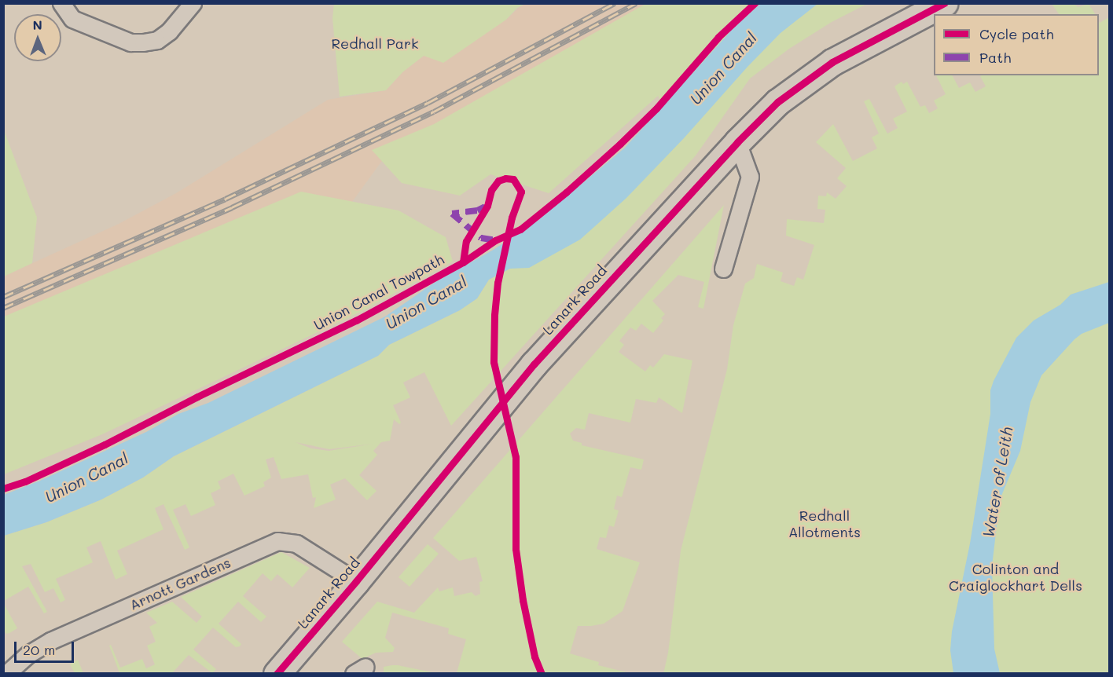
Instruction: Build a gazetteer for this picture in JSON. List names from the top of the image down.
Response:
{
  "streets": {
    "main road": ["Lanark Road"],
    "street": ["Arnott Gardens"],
    "cycle path": ["Union Canal Towpath"]
  },
  "crossings": [
    ["Lanark Road", "Arnott Gardens"]
  ],
  "water": ["Union Canal", "Water of Leith"],
  "parks": ["Redhall Park", "Redhall Allotments", "Colinton and Craiglockhart Dells"],
  "legend": ["Cycle path", "Path"],
  "scale_bar": "20 m",
  "north": "top"
}
